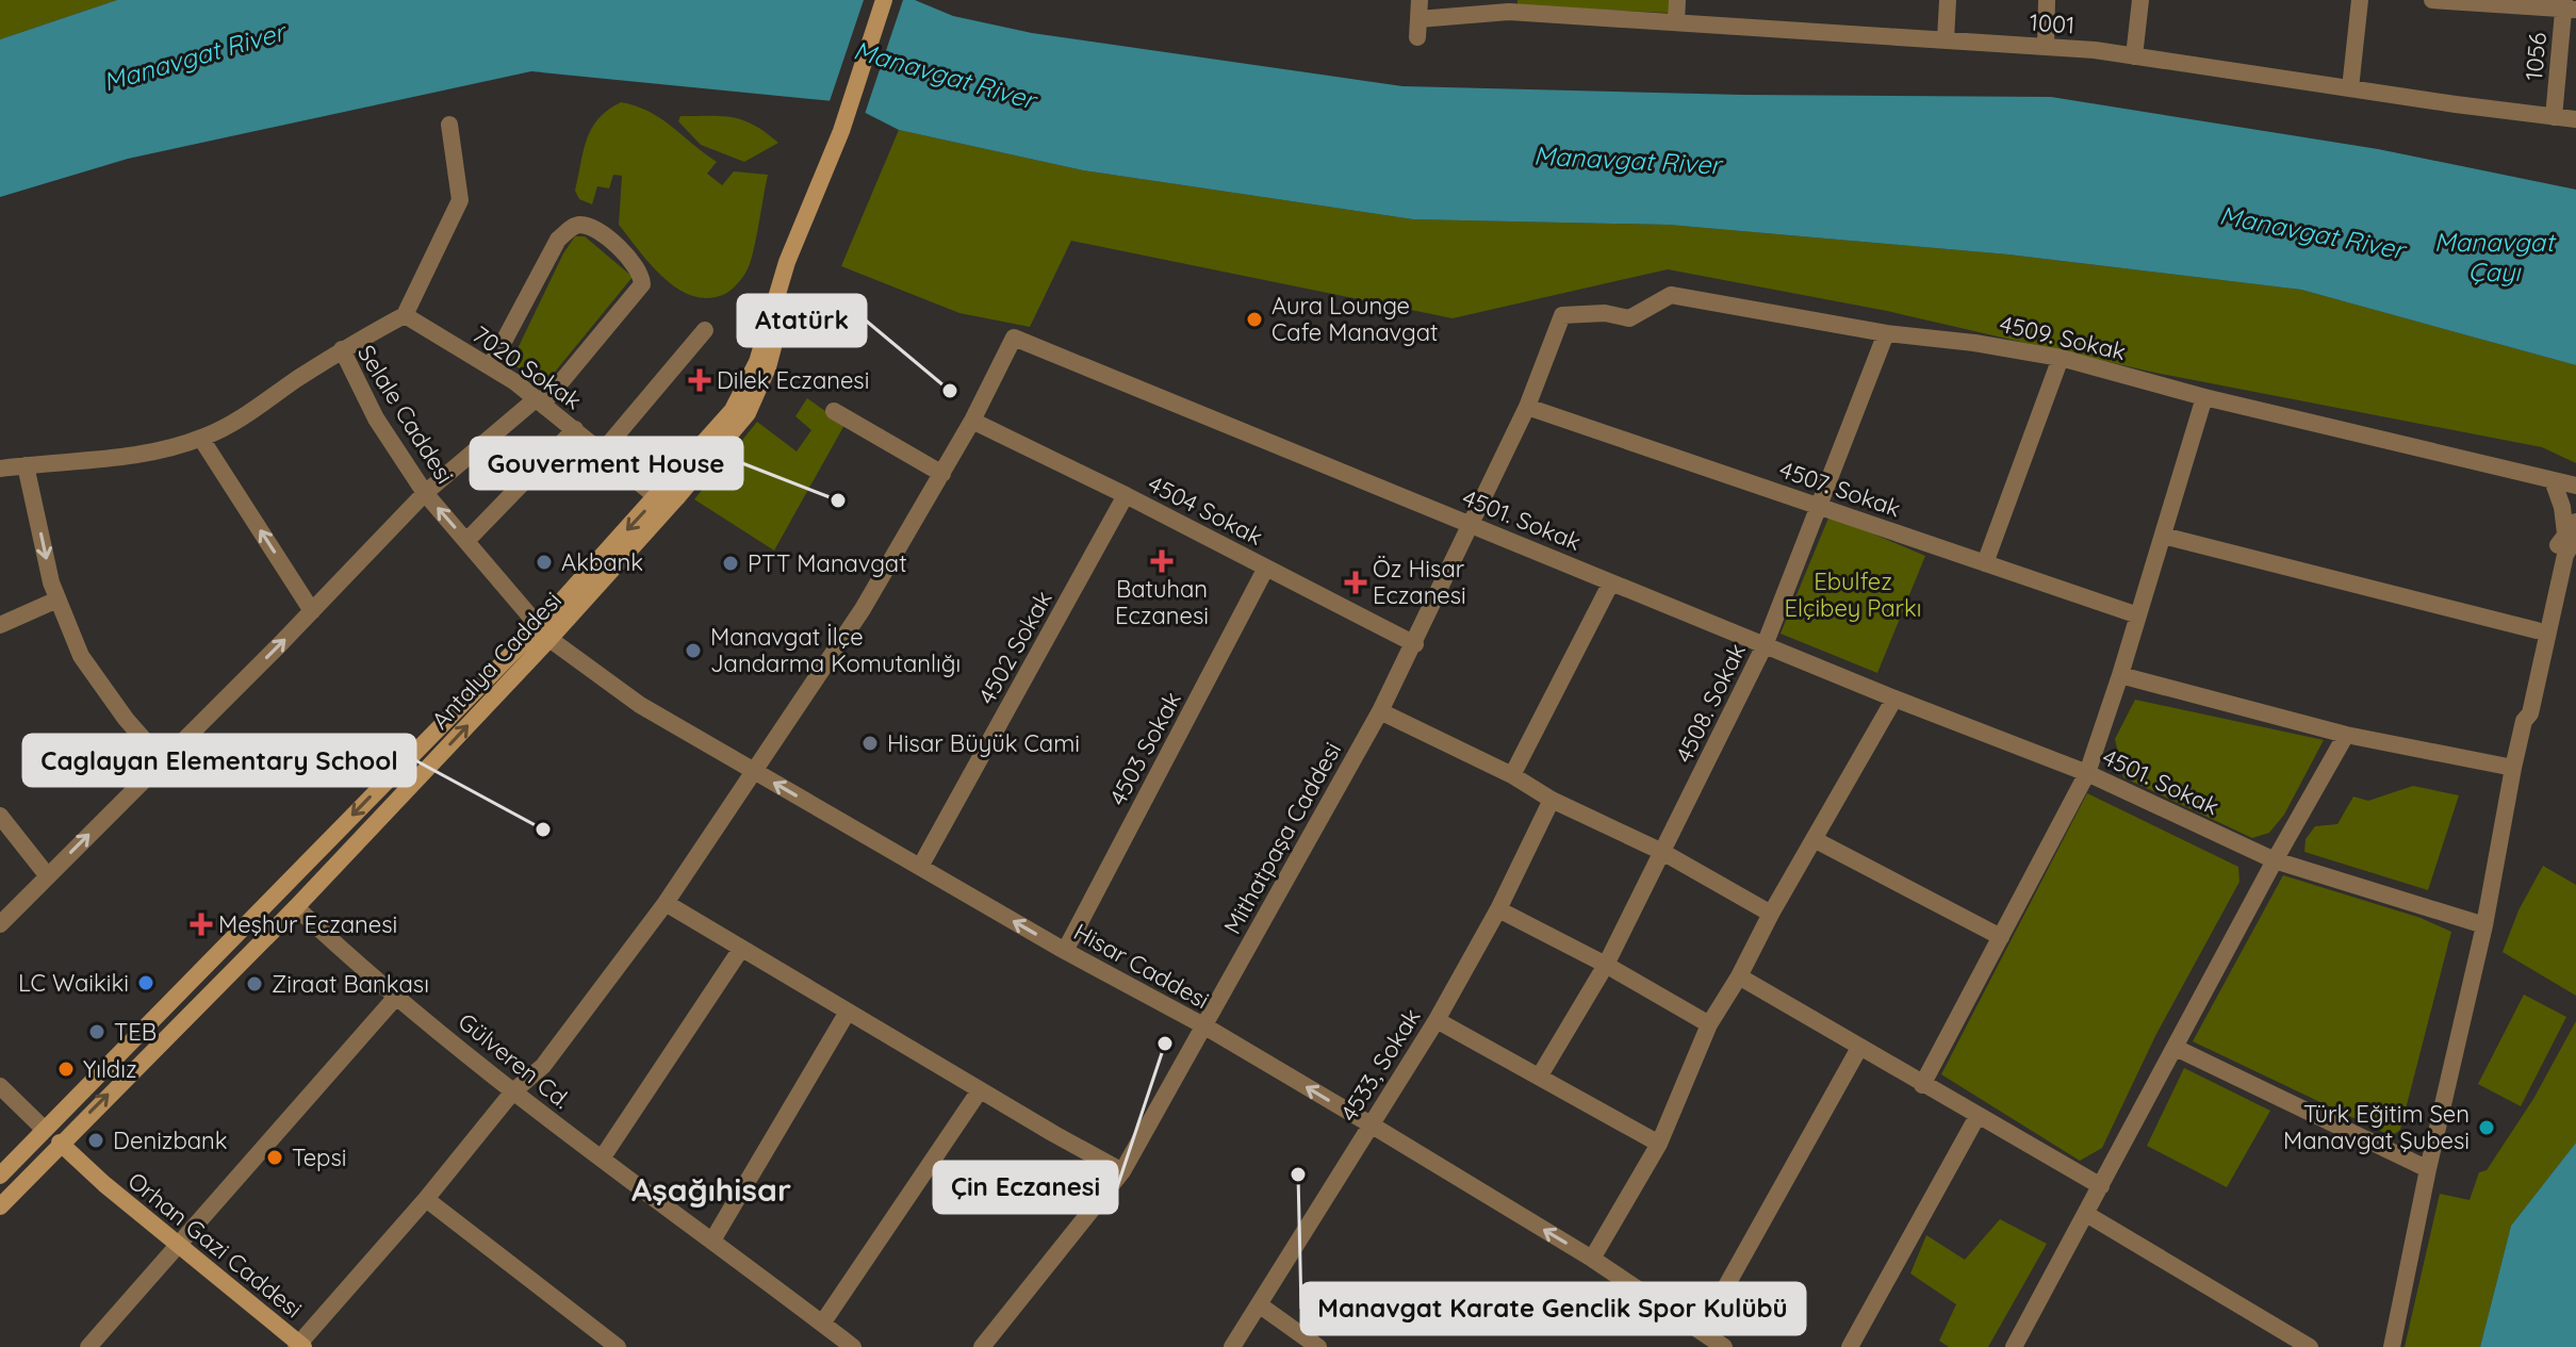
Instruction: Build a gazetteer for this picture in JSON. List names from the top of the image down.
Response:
{
  "streets": {
    "main road": ["Antalya Caddesi", "Orhan Gazi Caddesi"],
    "street": [
      "1001",
      "1056",
      "4509. Sokak",
      "7020 Sokak",
      "Selale Caddesi",
      "4507. Sokak",
      "4504 Sokak",
      "4501. Sokak",
      "4502 Sokak",
      "4508. Sokak",
      "4503 Sokak",
      "Mithatpaşa Caddesi",
      "Hisar Caddesi",
      "Gülveren Cd.",
      "4533, Sokak"
    ]
  },
  "crossings": [
    ["1001", "1056"],
    ["4509. Sokak", "4508. Sokak"],
    ["4509. Sokak", "Mithatpaşa Caddesi"],
    ["7020 Sokak", "Antalya Caddesi"],
    ["Selale Caddesi", "Antalya Caddesi"],
    ["Selale Caddesi", "Hisar Caddesi"],
    ["4507. Sokak", "4508. Sokak"],
    ["4507. Sokak", "Mithatpaşa Caddesi"],
    ["4504 Sokak", "4501. Sokak"],
    ["4504 Sokak", "4502 Sokak"],
    ["4504 Sokak", "4503 Sokak"],
    ["4504 Sokak", "Mithatpaşa Caddesi"],
    ["4501. Sokak", "4508. Sokak"],
    ["4501. Sokak", "Mithatpaşa Caddesi"],
    ["4501. Sokak", "Hisar Caddesi"],
    ["4501. Sokak", "Gülveren Cd."],
    ["4501. Sokak", "Orhan Gazi Caddesi"],
    ["4502 Sokak", "Hisar Caddesi"],
    ["Antalya Caddesi", "Hisar Caddesi"],
    ["Antalya Caddesi", "Gülveren Cd."],
    ["Antalya Caddesi", "Orhan Gazi Caddesi"],
    ["4503 Sokak", "Hisar Caddesi"],
    ["Mithatpaşa Caddesi", "Hisar Caddesi"],
    ["Hisar Caddesi", "4533, Sokak"]
  ],
  "districts": ["Aşağıhisar"],
  "water": ["Manavgat River", "Manavgat Çayı"],
  "parks": ["Ebulfez Elçibey Parkı"],
  "places": {
    "other": [
      "Aura Lounge Cafe Manavgat",
      "Atatürk",
      "Gouverment House",
      "Akbank",
      "PTT Manavgat",
      "Manavgat İlçe Jandarma Komutanlığı",
      "Hisar Büyük Cami",
      "Caglayan Elementary School",
      "LC Waikiki",
      "Ziraat Bankası",
      "TEB",
      "Çin Eczanesi",
      "Yıldız",
      "Türk Eğitim Sen Manavgat Şubesi",
      "Denizbank",
      "Tepsi",
      "Manavgat Karate Genclik Spor Kulübü"
    ],
    "health": [
      "Dilek Eczanesi",
      "Batuhan Eczanesi",
      "Öz Hisar Eczanesi",
      "Meşhur Eczanesi"
    ]
  }
}
